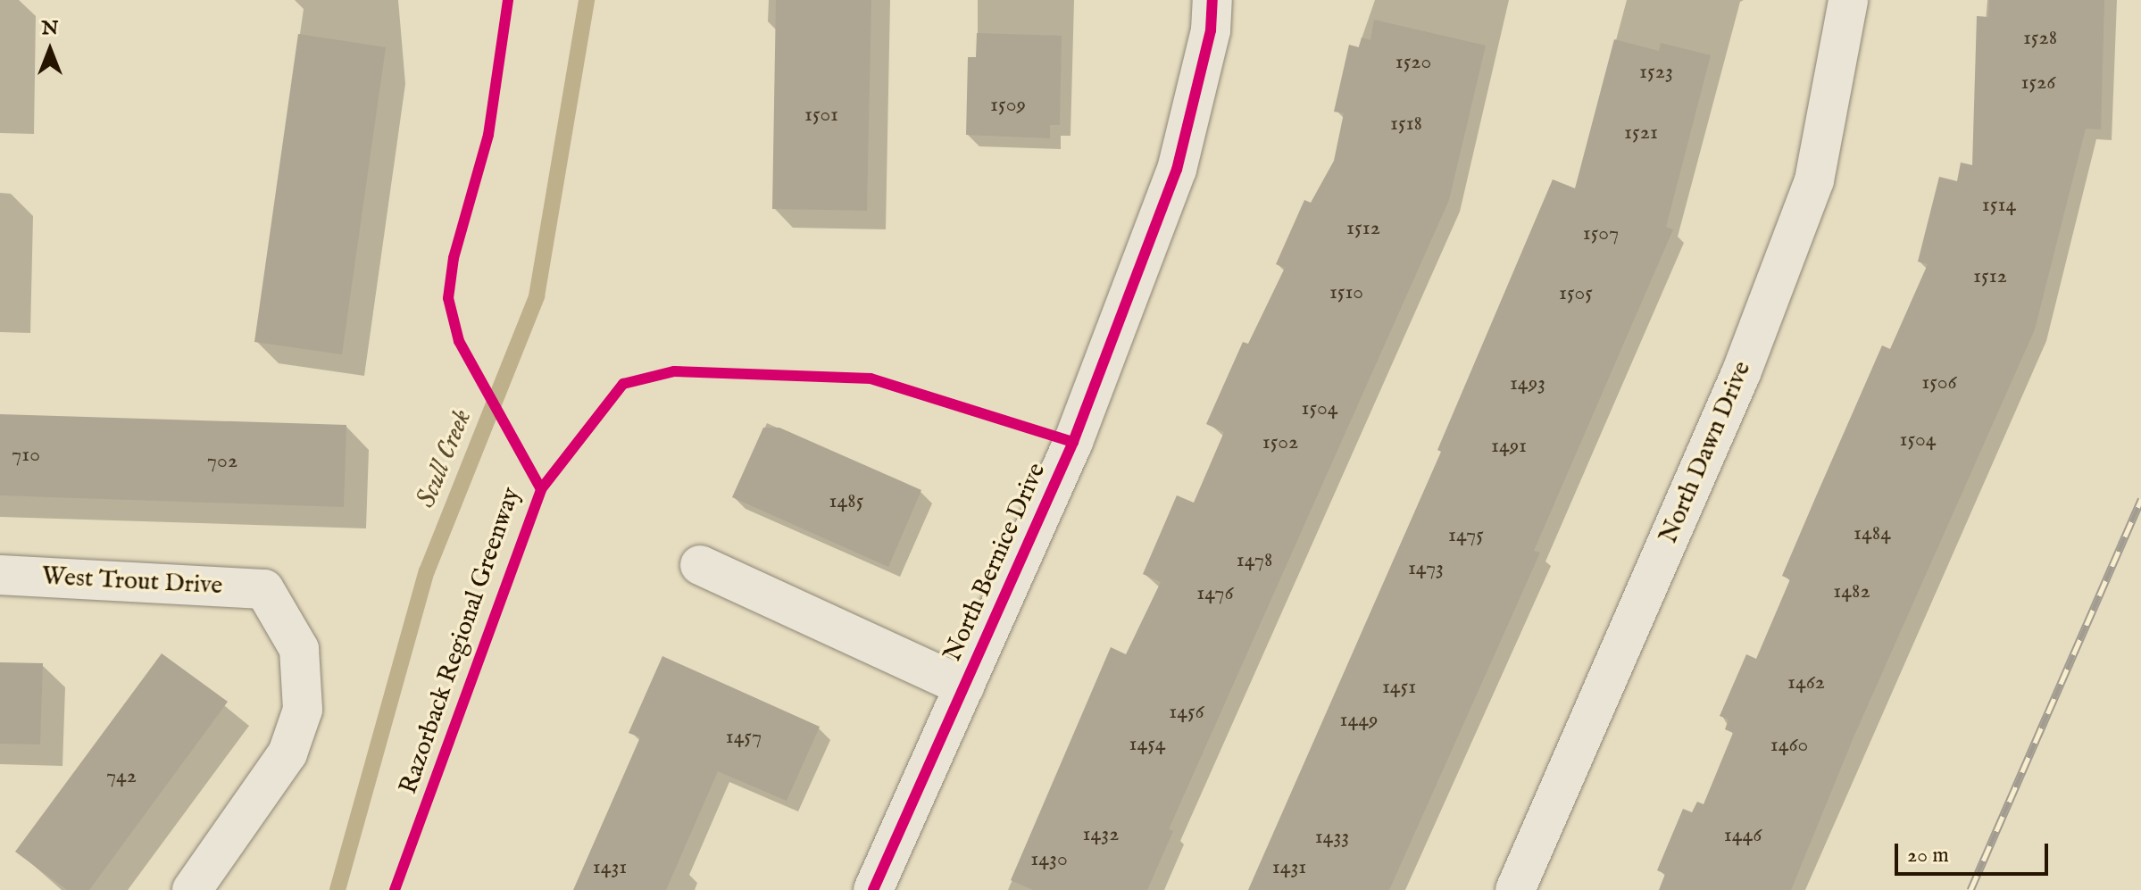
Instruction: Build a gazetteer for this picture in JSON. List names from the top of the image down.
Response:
{
  "streets": {
    "street": ["North Dawn Drive", "North Bernice Drive", "West Trout Drive"],
    "cycle path": ["Razorback Regional Greenway"]
  },
  "water": ["Scull Creek"],
  "house_numbers": [
    "1528",
    "1520",
    "1523",
    "1526",
    "1509",
    "1501",
    "1518",
    "1521",
    "1514",
    "1512",
    "1507",
    "1512",
    "1510",
    "1505",
    "1506",
    "1493",
    "1504",
    "1504",
    "1502",
    "1491",
    "710",
    "702",
    "1485",
    "1484",
    "1475",
    "1478",
    "1473",
    "1482",
    "1476",
    "1462",
    "1451",
    "1456",
    "1449",
    "1457",
    "1454",
    "1460",
    "742",
    "1432",
    "1446",
    "1433",
    "1430",
    "1431",
    "1431"
  ],
  "scale_bar": "20 m",
  "north": "top"
}
